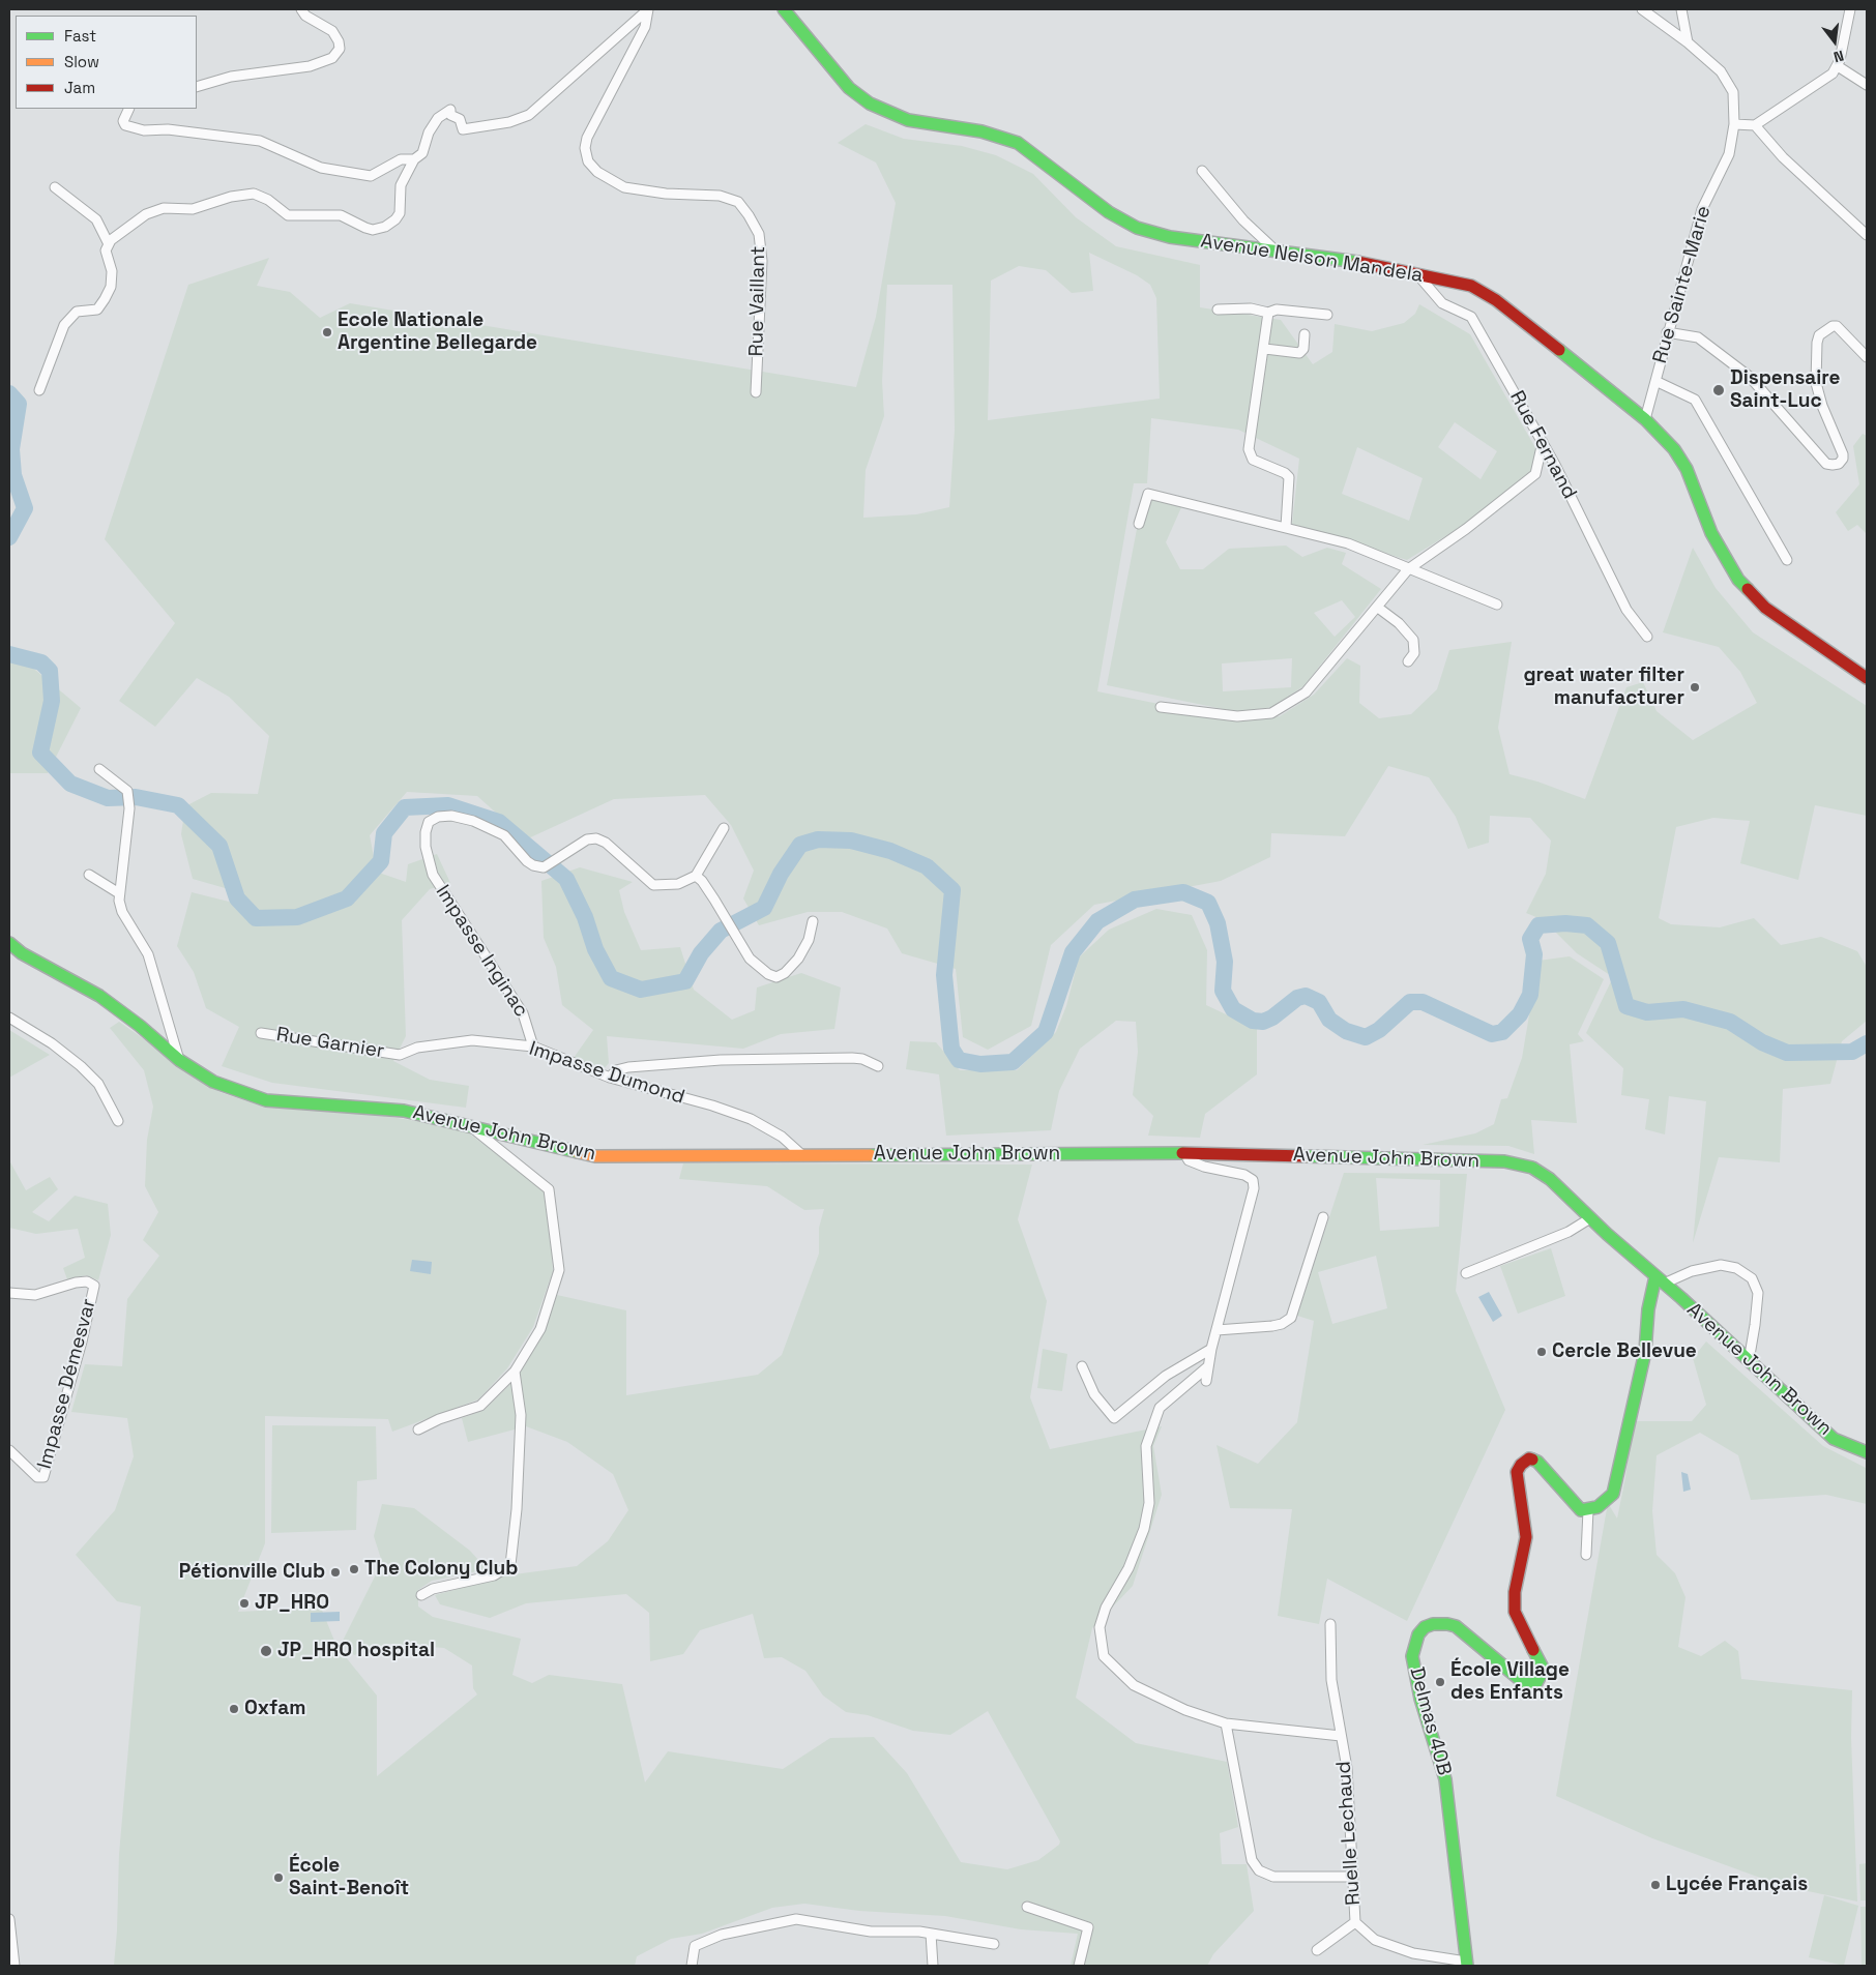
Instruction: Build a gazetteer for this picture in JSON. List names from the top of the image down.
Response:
{
  "streets": {
    "street": [
      "Avenue Nelson Mandela",
      "Rue Sainte-Marie",
      "Rue Vaillant",
      "Rue Fernand",
      "Impasse Inginac",
      "Rue Garnier",
      "Impasse Dumond",
      "Avenue John Brown",
      "Impasse Démesvar",
      "Delmas 40B",
      "Ruelle Lechaud"
    ]
  },
  "crossings": [
    ["Avenue Nelson Mandela", "Rue Sainte-Marie"],
    ["Avenue Nelson Mandela", "Rue Fernand"],
    ["Impasse Inginac", "Impasse Dumond"],
    ["Rue Garnier", "Impasse Dumond"],
    ["Impasse Dumond", "Avenue John Brown"],
    ["Delmas 40B", "Ruelle Lechaud"]
  ],
  "places": [
    "Ecole Nationale Argentine Bellegarde",
    "Dispensaire Saint-Luc",
    "great water filter manufacturer",
    "Cercle Bellevue",
    "The Colony Club",
    "Pétionville Club",
    "JP_HRO",
    "JP_HRO hospital",
    "École Village des Enfants",
    "Oxfam",
    "École Saint-Benoît",
    "Lycée Français"
  ],
  "legend": ["Fast", "Slow", "Jam"],
  "north": "bottom"
}
